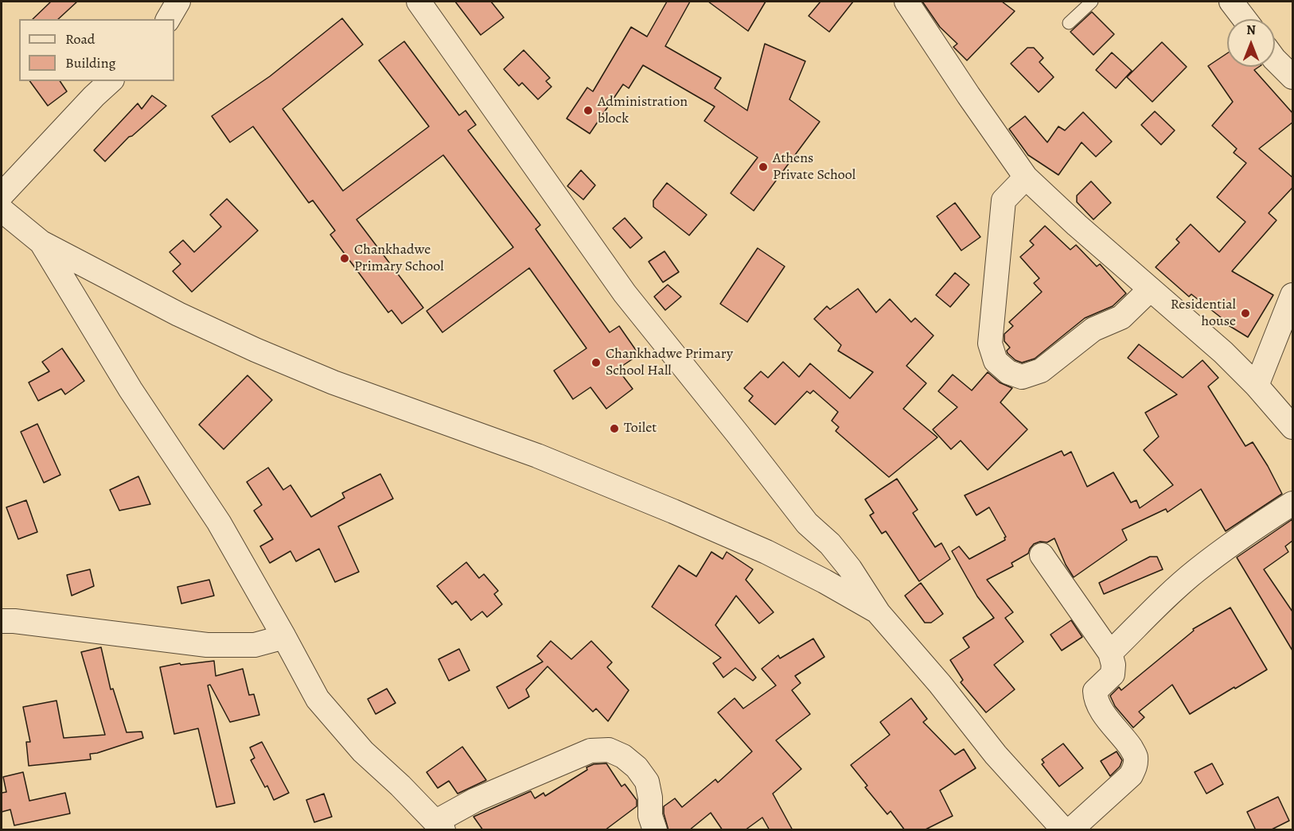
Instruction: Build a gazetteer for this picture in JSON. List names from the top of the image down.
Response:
{
  "places": [
    "Administration block",
    "Athens Private School",
    "Chankhadwe Primary School",
    "Residential house",
    "Chankhadwe Primary School Hall",
    "Toilet"
  ],
  "legend": ["Road", "Building"],
  "north": "top"
}
